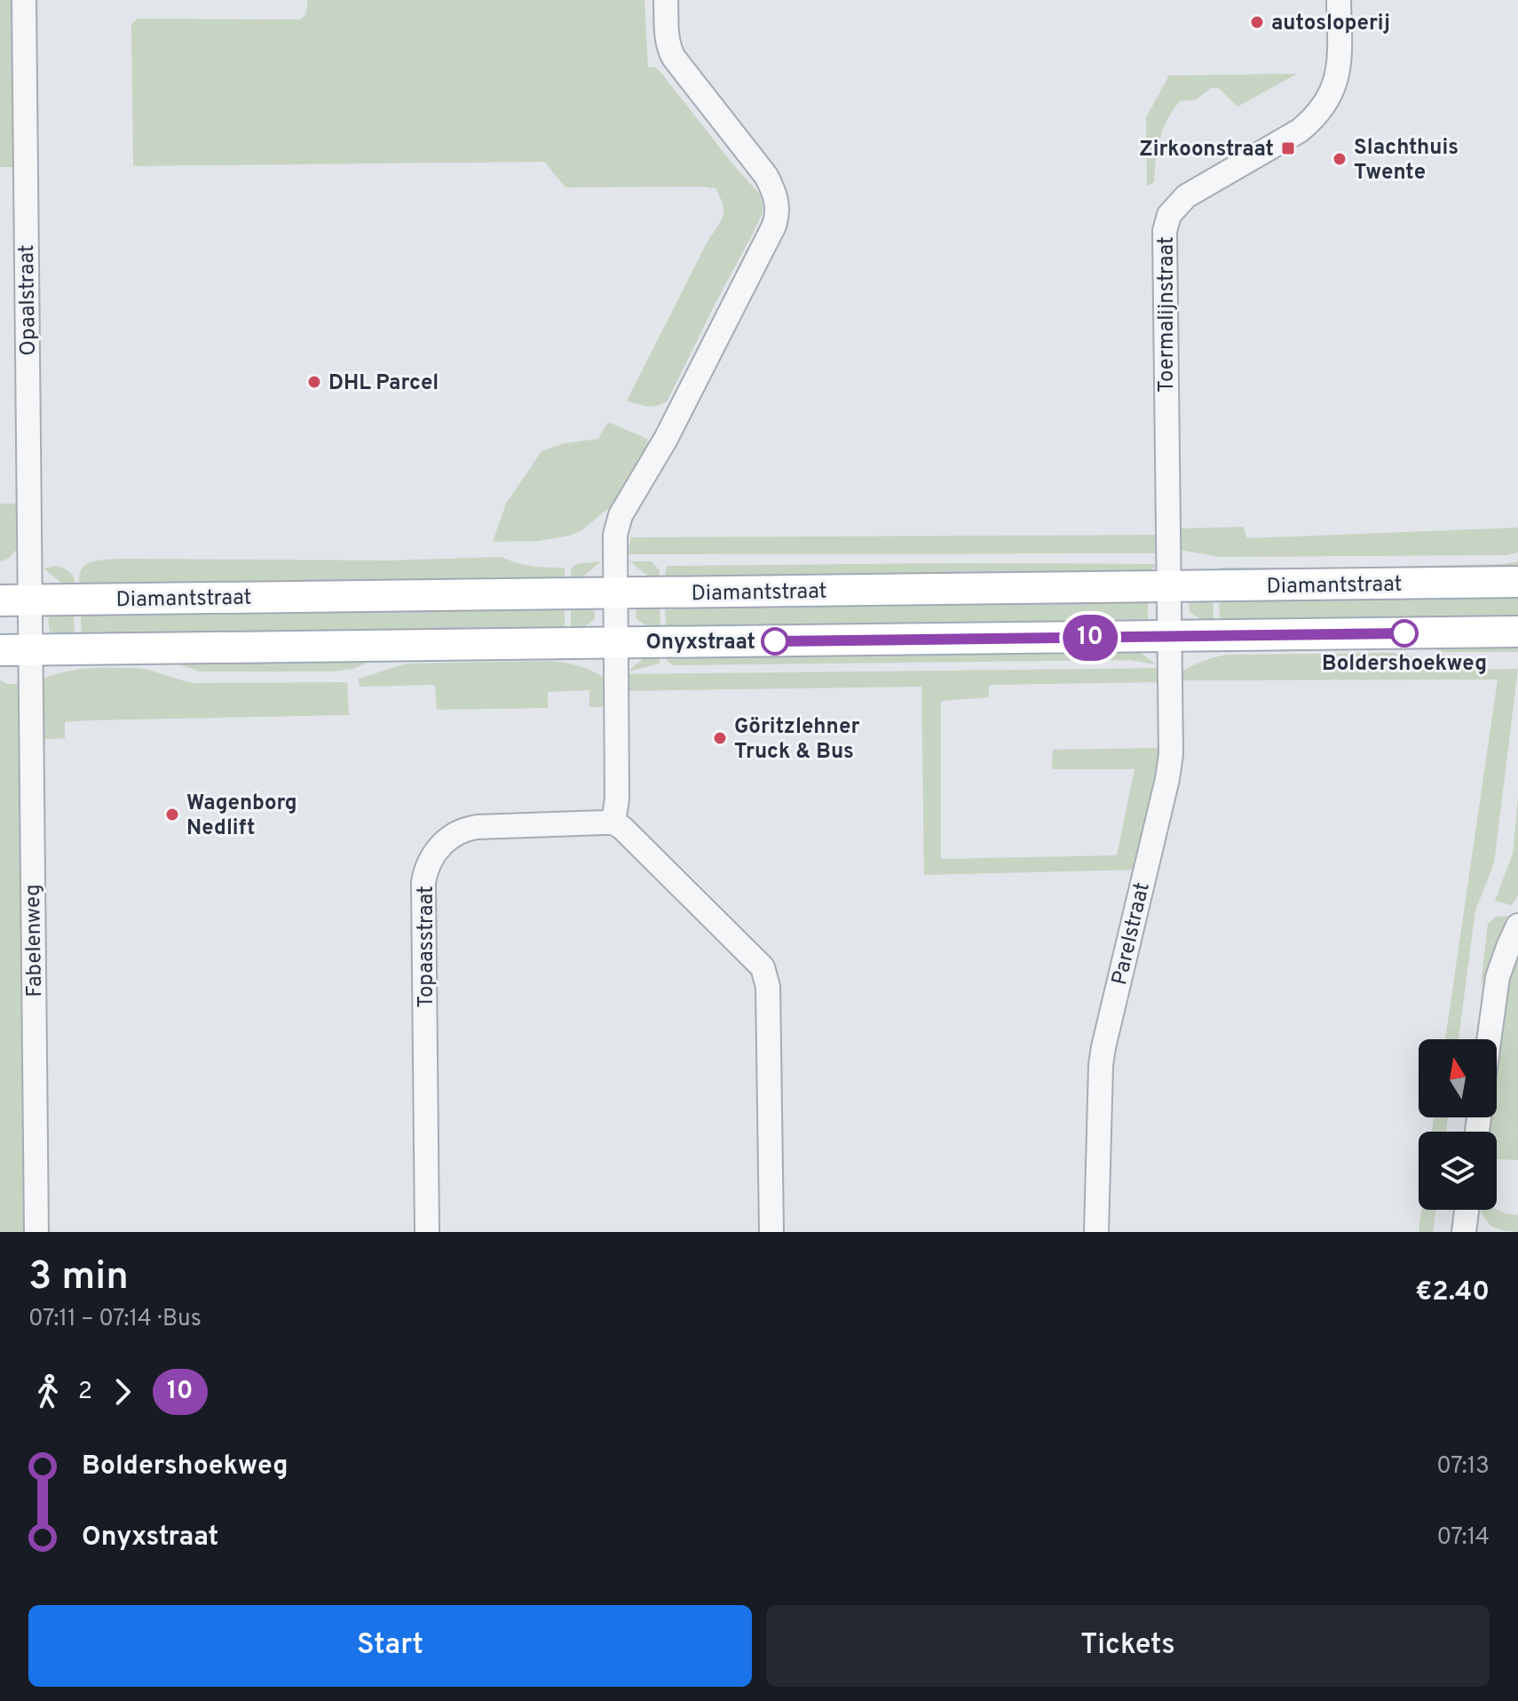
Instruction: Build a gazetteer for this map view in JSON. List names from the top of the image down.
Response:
{
  "streets": {
    "main road": ["Diamantstraat"],
    "street": [
      "Opaalstraat",
      "Toermalijnstraat",
      "Parelstraat",
      "Fabelenweg",
      "Topaasstraat"
    ]
  },
  "crossings": [
    ["Opaalstraat", "Diamantstraat"],
    ["Opaalstraat", "Fabelenweg"],
    ["Toermalijnstraat", "Diamantstraat"],
    ["Toermalijnstraat", "Parelstraat"]
  ],
  "places": {
    "other": [
      "autosloperij",
      "Slachthuis Twente",
      "DHL Parcel",
      "Boldershoekweg",
      "Onyxstraat",
      "Göritzlehner Truck & Bus",
      "Wagenborg Nedlift"
    ],
    "transit": ["Zirkoonstraat"]
  },
  "lines": ["bus line 10"],
  "north": "top",
  "page": {
    "on_map": "10",
    "heading": ["3 min", "07:11 – 07:14 · Bus", "€2.40"],
    "legs": ["2", "10"],
    "list": [
      {
        "name": "Boldershoekweg",
        "value": "07:13"
      },
      {
        "name": "Onyxstraat",
        "value": "07:14"
      }
    ],
    "buttons": ["Start", "Tickets"]
  }
}
